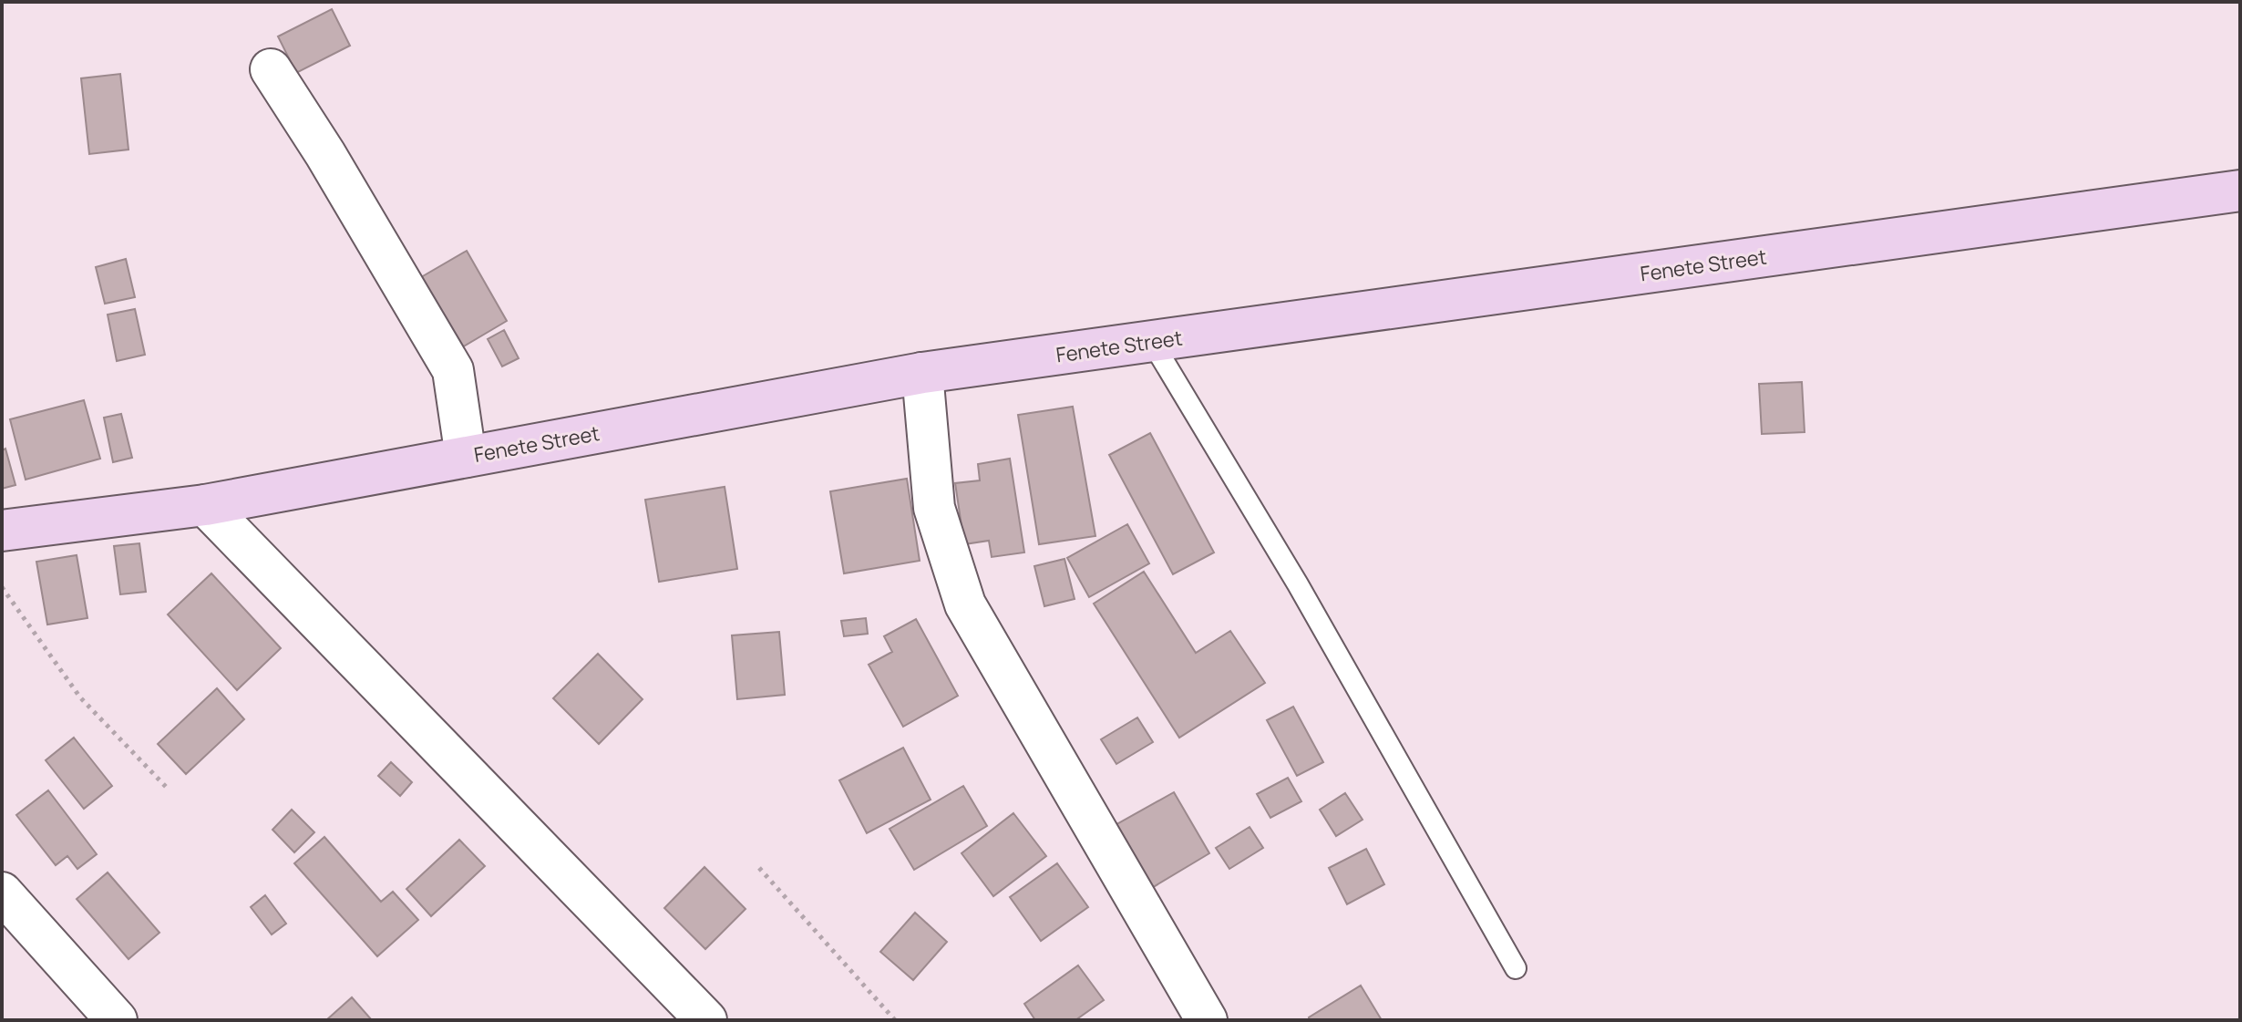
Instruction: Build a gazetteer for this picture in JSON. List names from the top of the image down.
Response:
{
  "streets": {
    "main road": ["Fenete Street"]
  }
}
